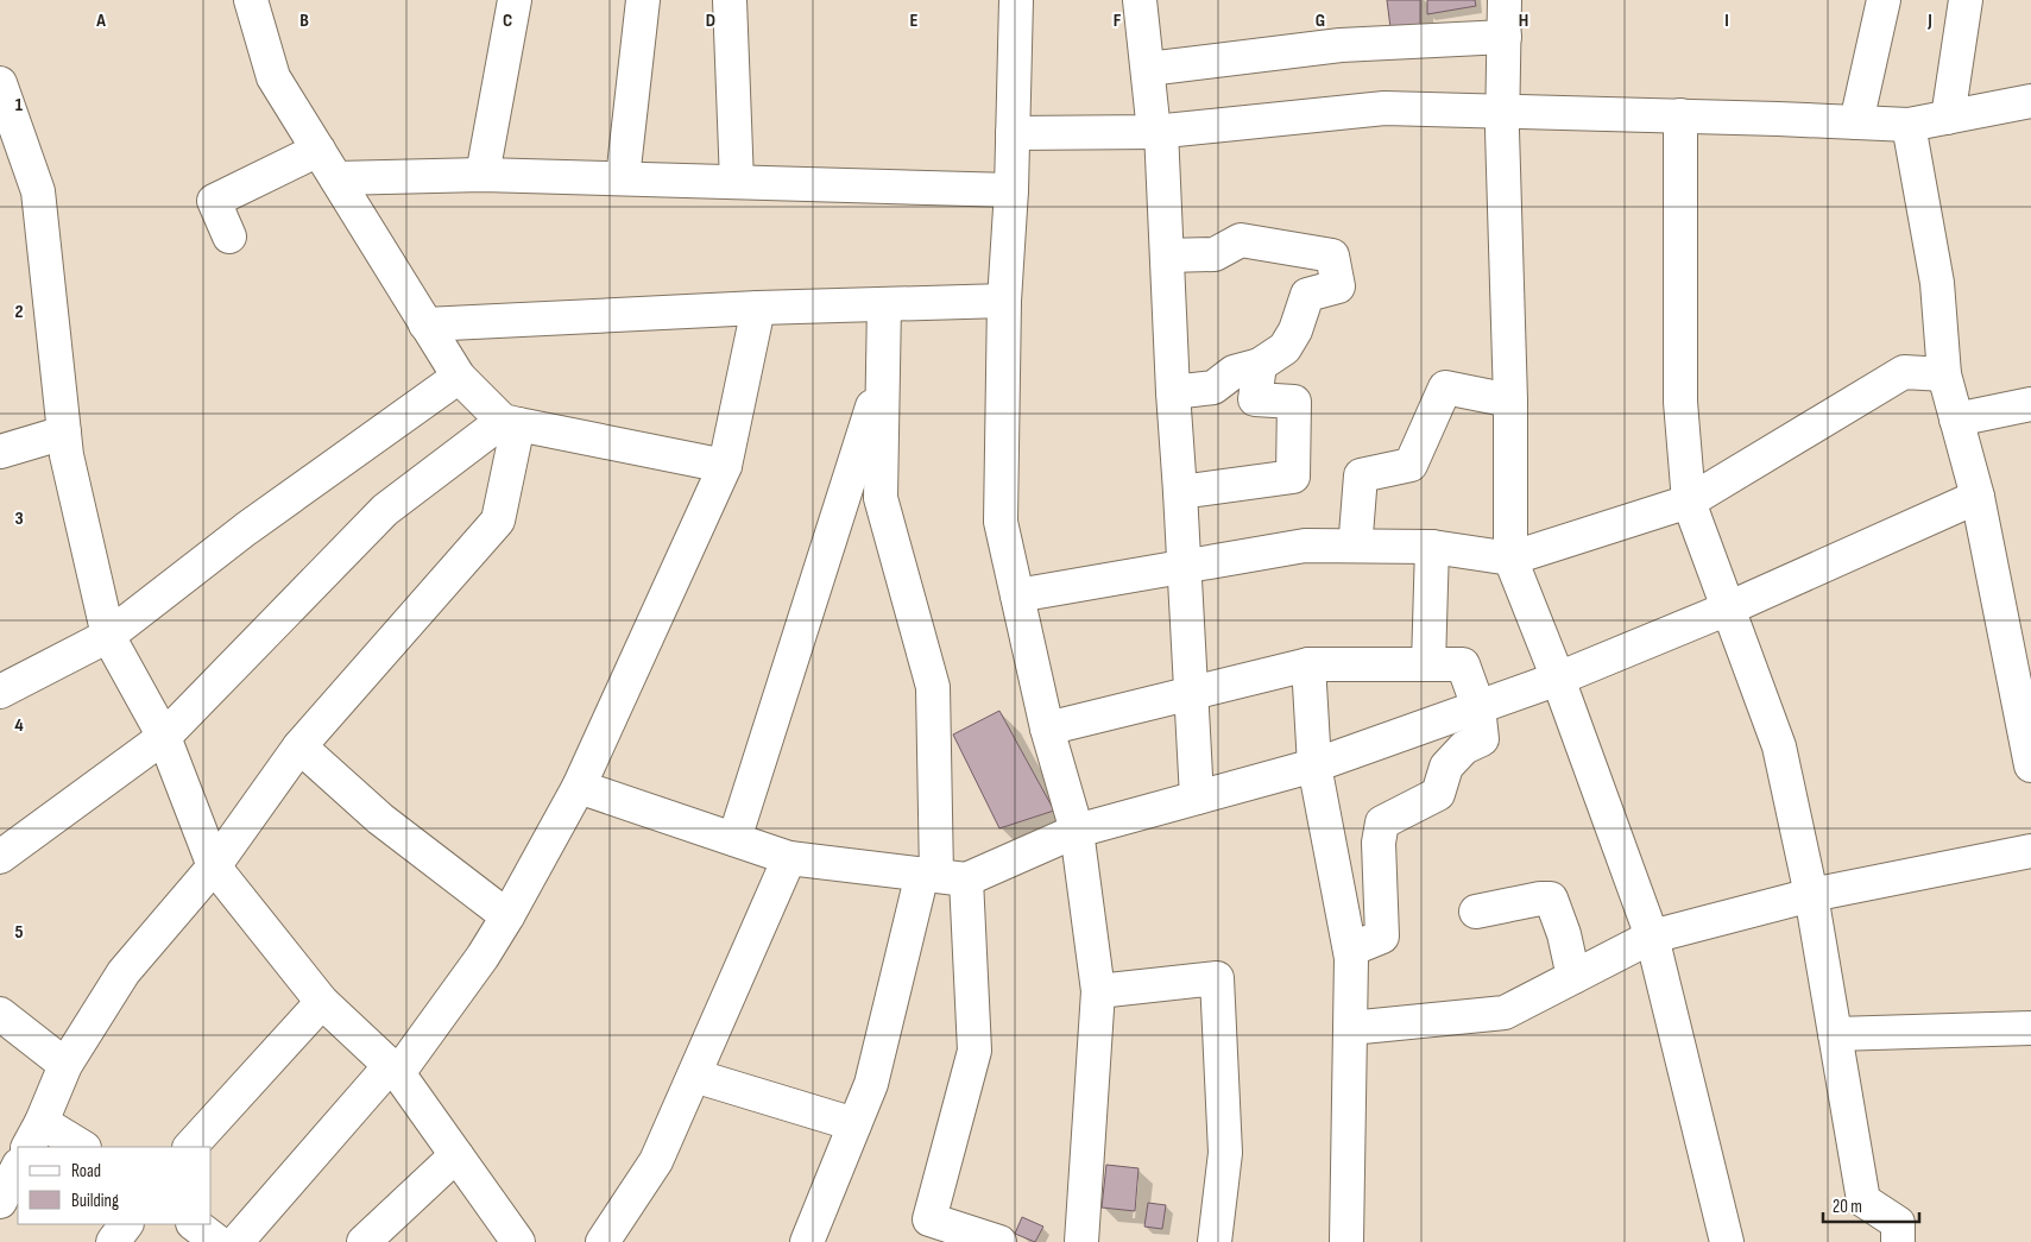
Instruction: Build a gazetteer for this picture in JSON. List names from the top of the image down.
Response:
{
  "legend": ["Road", "Building"],
  "scale_bar": "20 m",
  "grid": {
    "columns": [
      "A",
      "B",
      "C",
      "D",
      "E",
      "F",
      "G",
      "H",
      "I",
      "J"
    ],
    "rows": [
      "1",
      "2",
      "3",
      "4",
      "5"
    ]
  }
}
